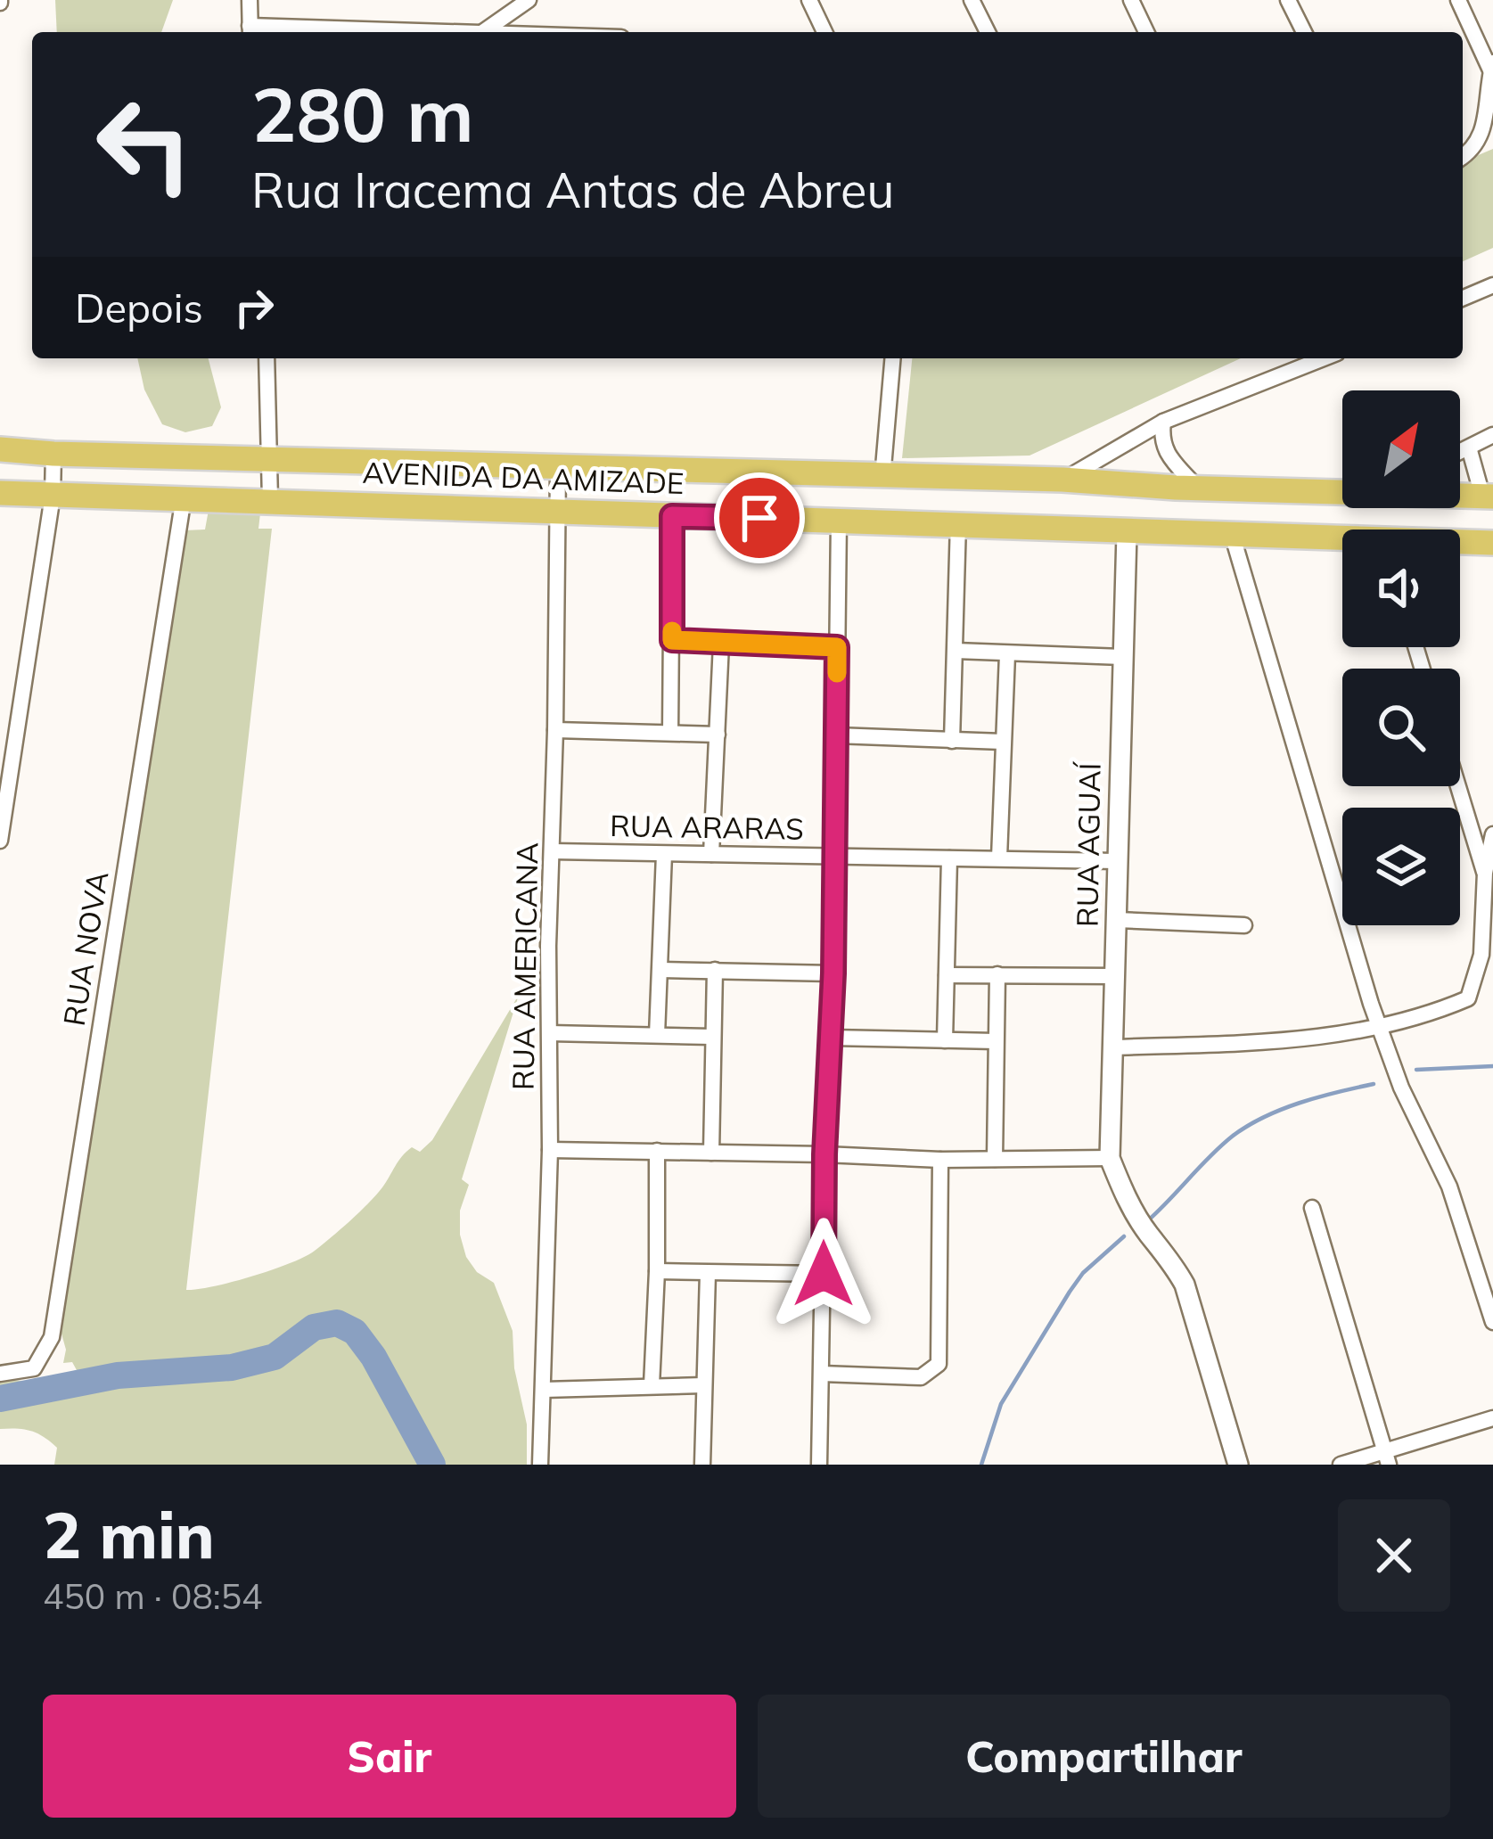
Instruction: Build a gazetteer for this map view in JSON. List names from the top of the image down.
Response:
{
  "streets": {
    "main road": ["AVENIDA DA AMIZADE"],
    "street": [
      "RUA ARARAS",
      "RUA AGUAÍ",
      "RUA NOVA",
      "RUA AMERICANA"
    ]
  },
  "crossings": [
    ["AVENIDA DA AMIZADE", "RUA AGUAÍ"],
    ["AVENIDA DA AMIZADE", "RUA NOVA"],
    ["AVENIDA DA AMIZADE", "RUA AMERICANA"],
    ["RUA ARARAS", "RUA AGUAÍ"],
    ["RUA ARARAS", "RUA AMERICANA"]
  ],
  "north": "top right",
  "page": {
    "turn": ["280 m", "Rua Iracema Antas de Abreu"],
    "then": "Depois",
    "heading": ["2 min", "450 m · 08:54"],
    "buttons": ["Sair", "Compartilhar"]
  }
}
